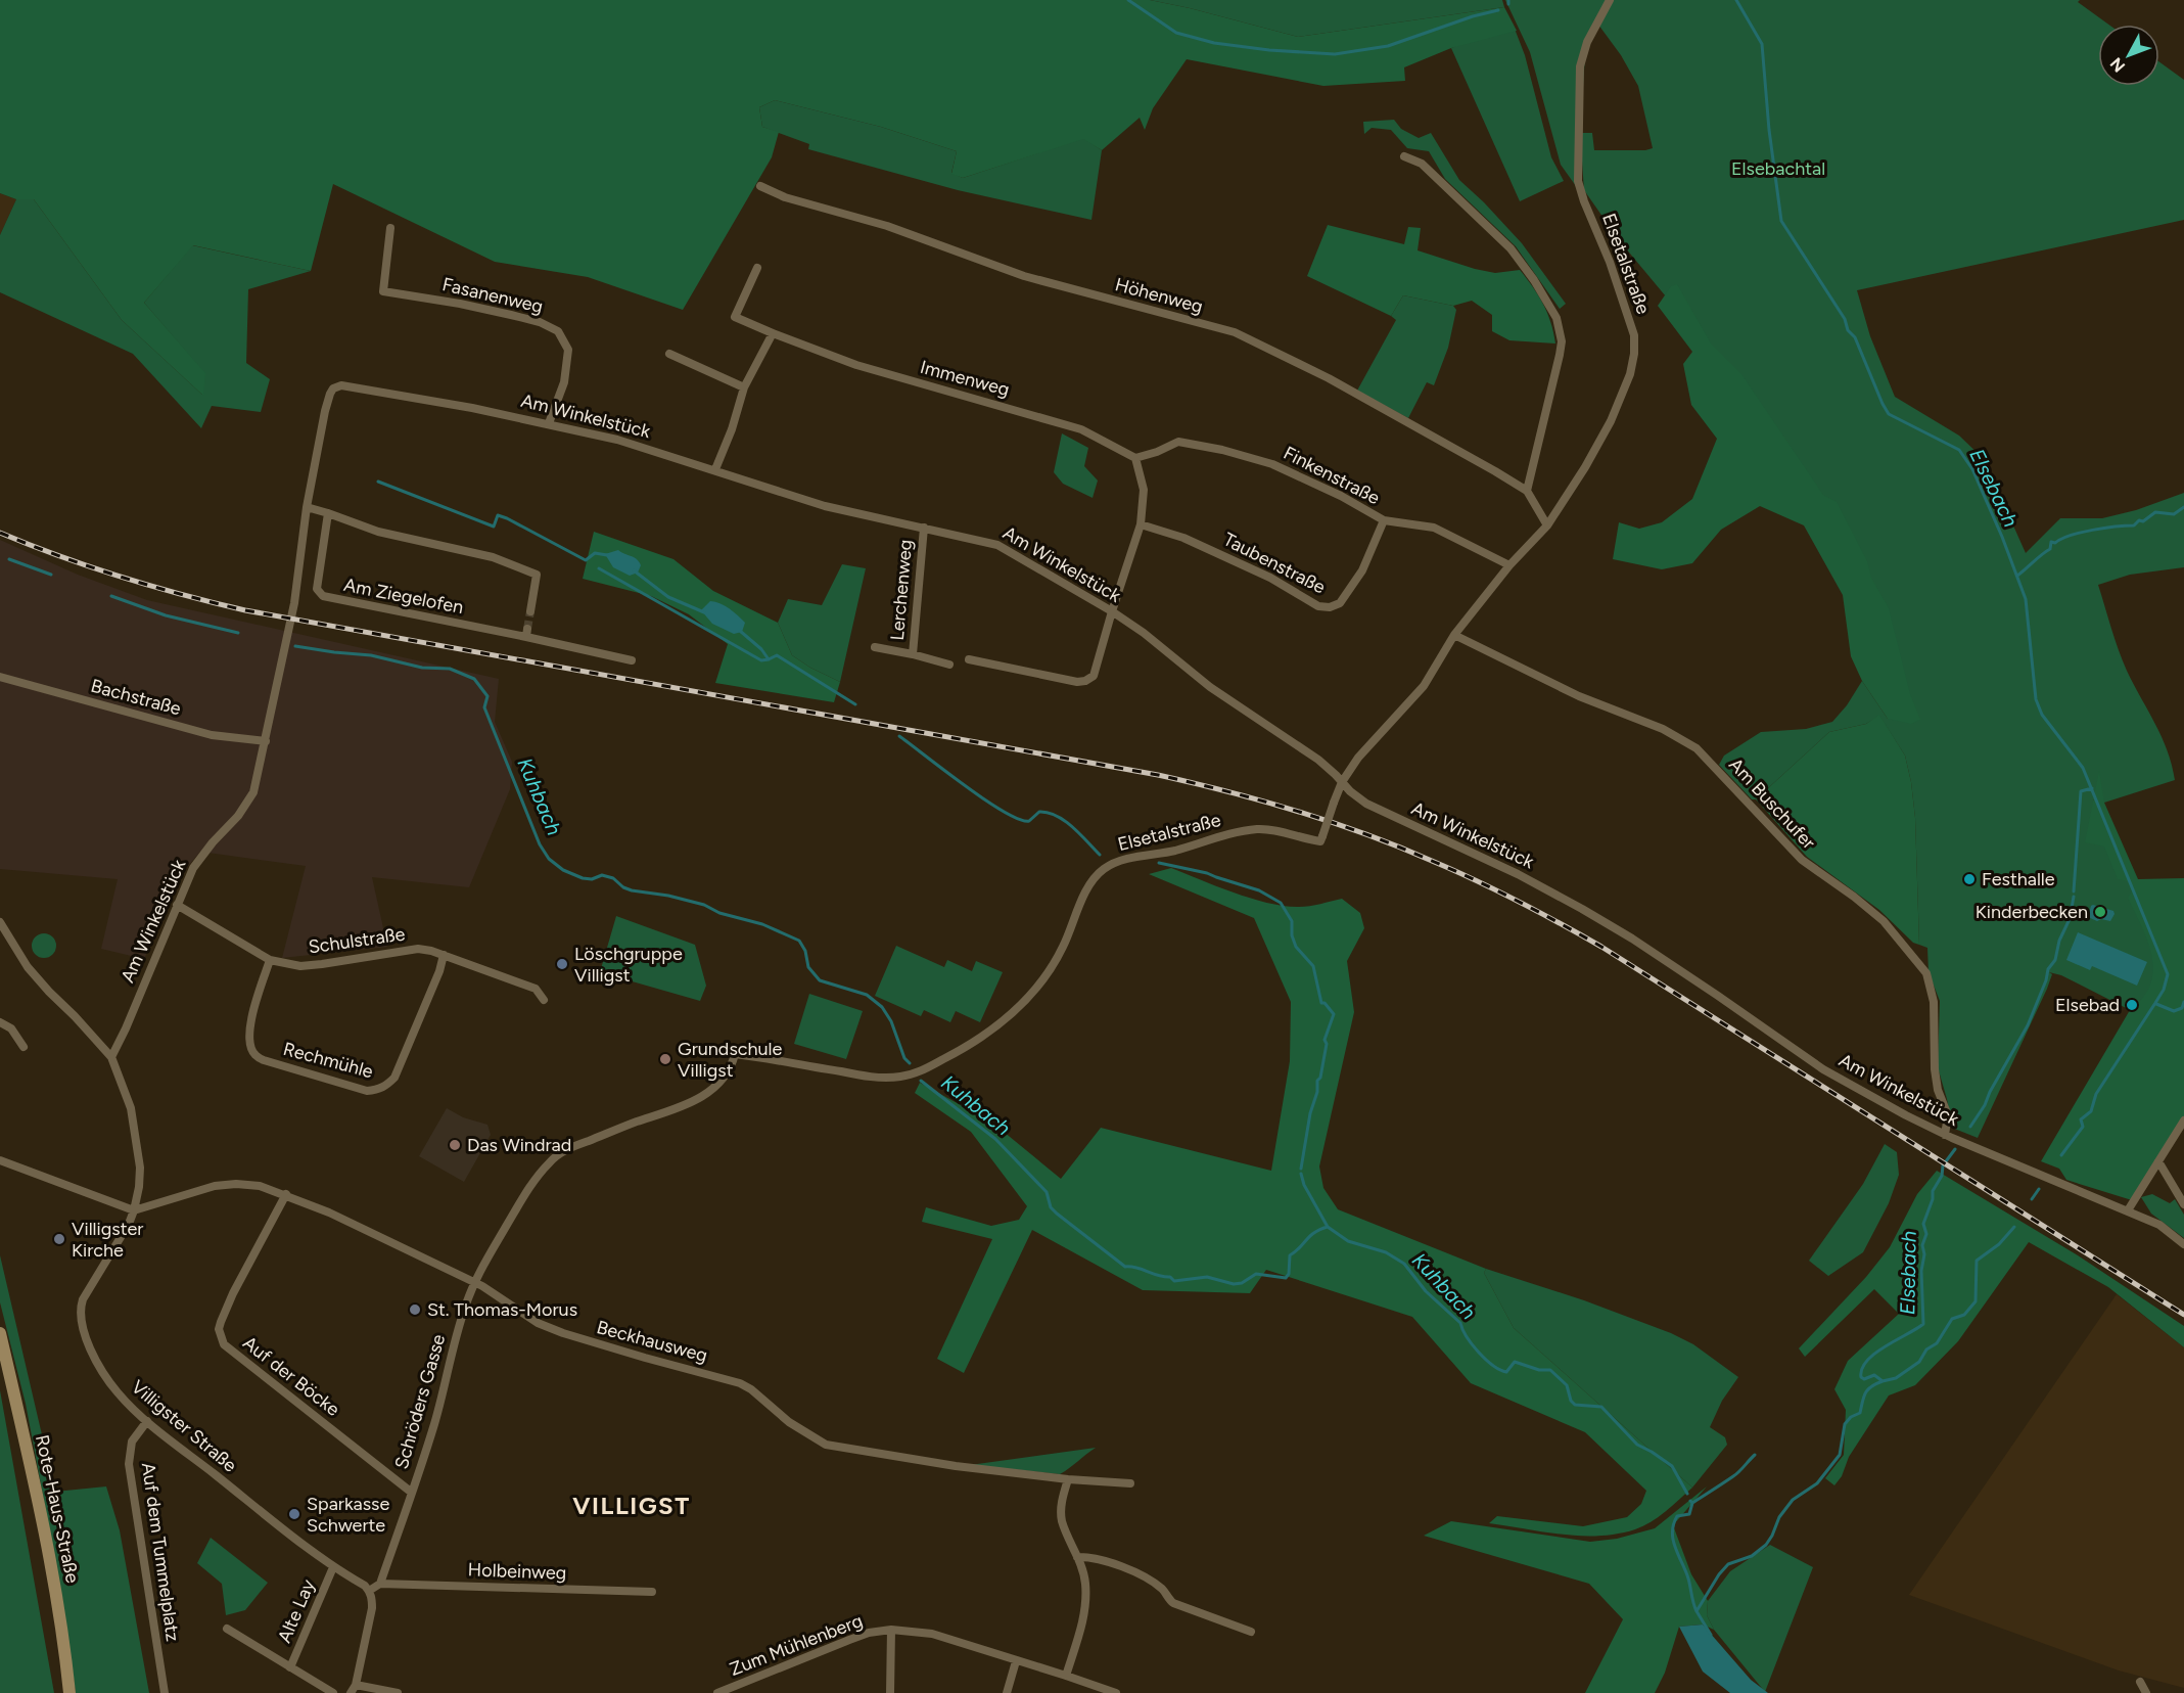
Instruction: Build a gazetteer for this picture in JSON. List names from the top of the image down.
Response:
{
  "streets": {
    "main road": ["Rote-Haus-Straße"],
    "street": [
      "Elsetalstraße",
      "Fasanenweg",
      "Höhenweg",
      "Immenweg",
      "Am Winkelstück",
      "Finkenstraße",
      "Taubenstraße",
      "Lerchenweg",
      "Am Ziegelofen",
      "Bachstraße",
      "Am Buschufer",
      "Schulstraße",
      "Rechmühle",
      "Beckhausweg",
      "Auf der Böcke",
      "Schröders Gasse",
      "Villigster Straße",
      "Auf dem Tummelplatz",
      "Holbeinweg",
      "Alte Lay",
      "Zum Mühlenberg"
    ]
  },
  "crossings": [
    ["Elsetalstraße", "Am Winkelstück"],
    ["Elsetalstraße", "Finkenstraße"],
    ["Elsetalstraße", "Am Buschufer"],
    ["Elsetalstraße", "Schröders Gasse"],
    ["Fasanenweg", "Am Winkelstück"],
    ["Immenweg", "Finkenstraße"],
    ["Am Winkelstück", "Lerchenweg"],
    ["Am Winkelstück", "Bachstraße"],
    ["Am Winkelstück", "Am Buschufer"],
    ["Am Winkelstück", "Schulstraße"],
    ["Am Winkelstück", "Villigster Straße"],
    ["Finkenstraße", "Taubenstraße"],
    ["Schulstraße", "Rechmühle"],
    ["Beckhausweg", "Auf der Böcke"],
    ["Beckhausweg", "Schröders Gasse"],
    ["Beckhausweg", "Villigster Straße"],
    ["Auf der Böcke", "Schröders Gasse"],
    ["Schröders Gasse", "Holbeinweg"],
    ["Villigster Straße", "Auf dem Tummelplatz"],
    ["Villigster Straße", "Alte Lay"]
  ],
  "districts": ["VILLIGST"],
  "water": ["Elsebach", "Kuhbach"],
  "parks": ["Elsebachtal"],
  "places": [
    "Festhalle",
    "Kinderbecken",
    "Löschgruppe Villigst",
    "Elsebad",
    "Grundschule Villigst",
    "Das Windrad",
    "Villigster Kirche",
    "St. Thomas-Morus",
    "Sparkasse Schwerte"
  ],
  "north": "bottom left"
}
